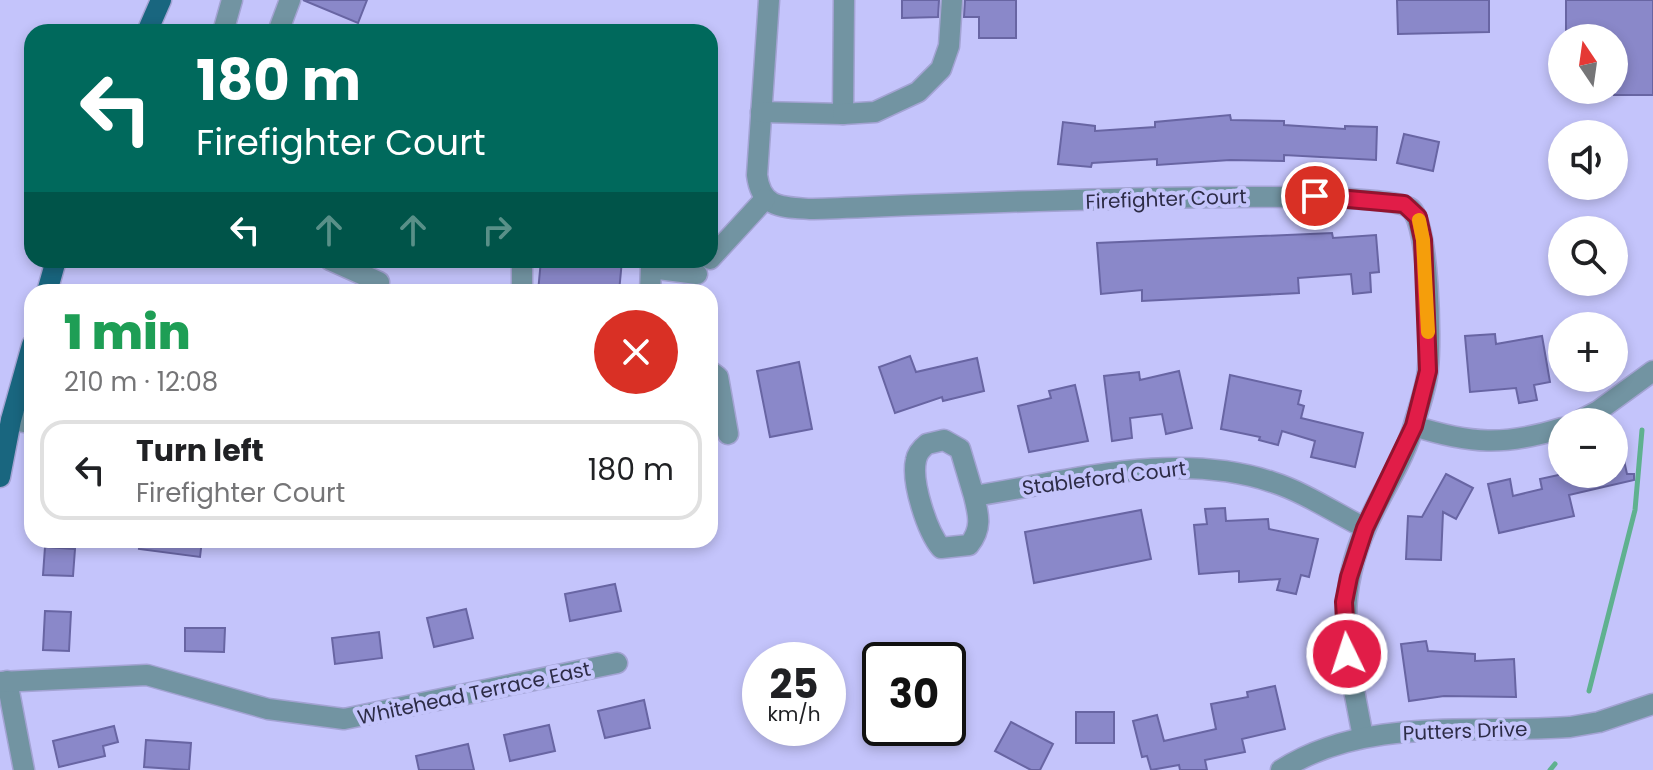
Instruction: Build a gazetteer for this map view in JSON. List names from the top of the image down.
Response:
{
  "streets": {
    "street": [
      "Firefighter Court",
      "Stableford Court",
      "Whitehead Terrace East",
      "Putters Drive"
    ]
  },
  "crossings": [
    ["Firefighter Court", "Stableford Court"],
    ["Firefighter Court", "Putters Drive"]
  ],
  "north": "top",
  "page": {
    "map_buttons": ["+", "−"],
    "turn": ["180 m", "Firefighter Court"],
    "heading": ["1 min", "210 m · 12:08"],
    "list": [
      {
        "name": "Turn left",
        "note": "Firefighter Court",
        "value": "180 m"
      }
    ],
    "speed": "25 km/h",
    "limit": "30"
  }
}
